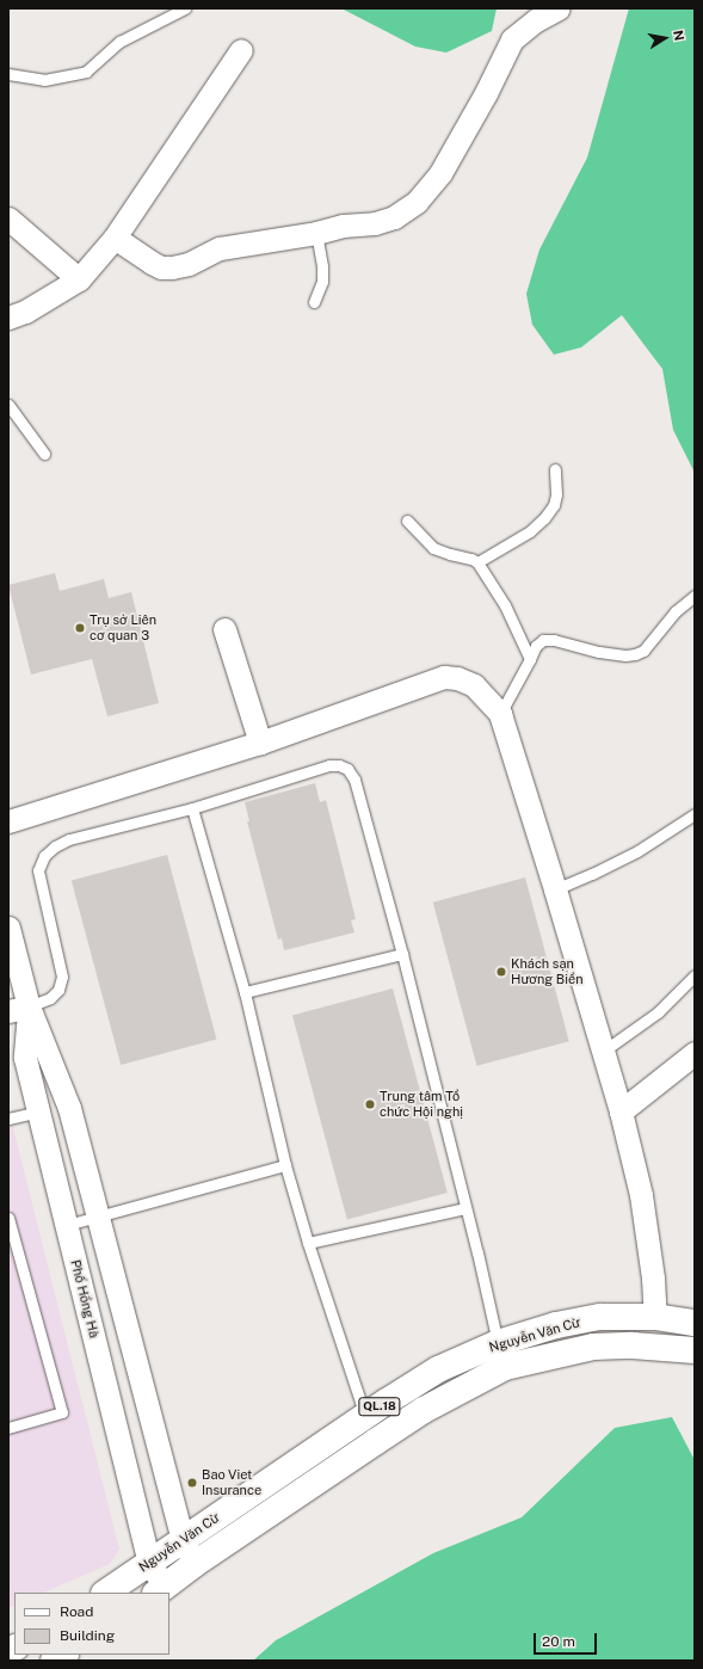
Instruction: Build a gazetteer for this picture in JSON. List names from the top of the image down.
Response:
{
  "streets": {
    "main road": ["Nguyễn Văn Cừ", "QL.18"],
    "street": ["Phố Hồng Hà"]
  },
  "crossings": [
    ["Phố Hồng Hà", "Nguyễn Văn Cừ"]
  ],
  "places": [
    "Trụ sở Liên cơ quan 3",
    "Khách sạn Hương Biển",
    "Trung tâm Tổ chức Hội nghị",
    "Bao Viet Insurance"
  ],
  "legend": ["Road", "Building"],
  "scale_bar": "20 m",
  "north": "right"
}
